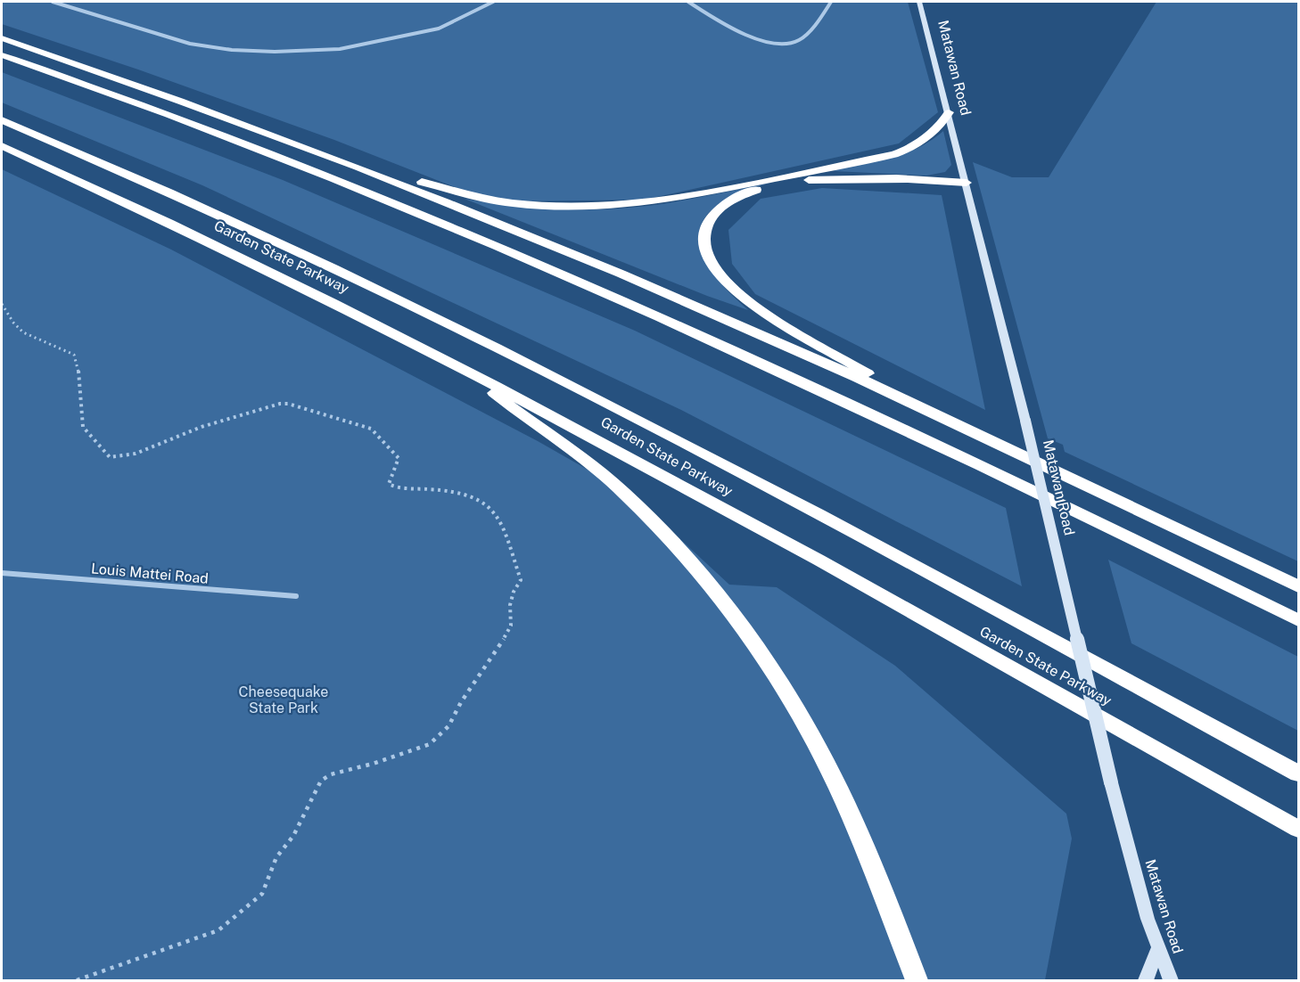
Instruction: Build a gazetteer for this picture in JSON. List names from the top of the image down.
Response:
{
  "streets": {
    "highway": ["Garden State Parkway"],
    "main road": ["Matawan Road"],
    "street": ["Louis Mattei Road"]
  },
  "parks": ["Cheesequake State Park"]
}
